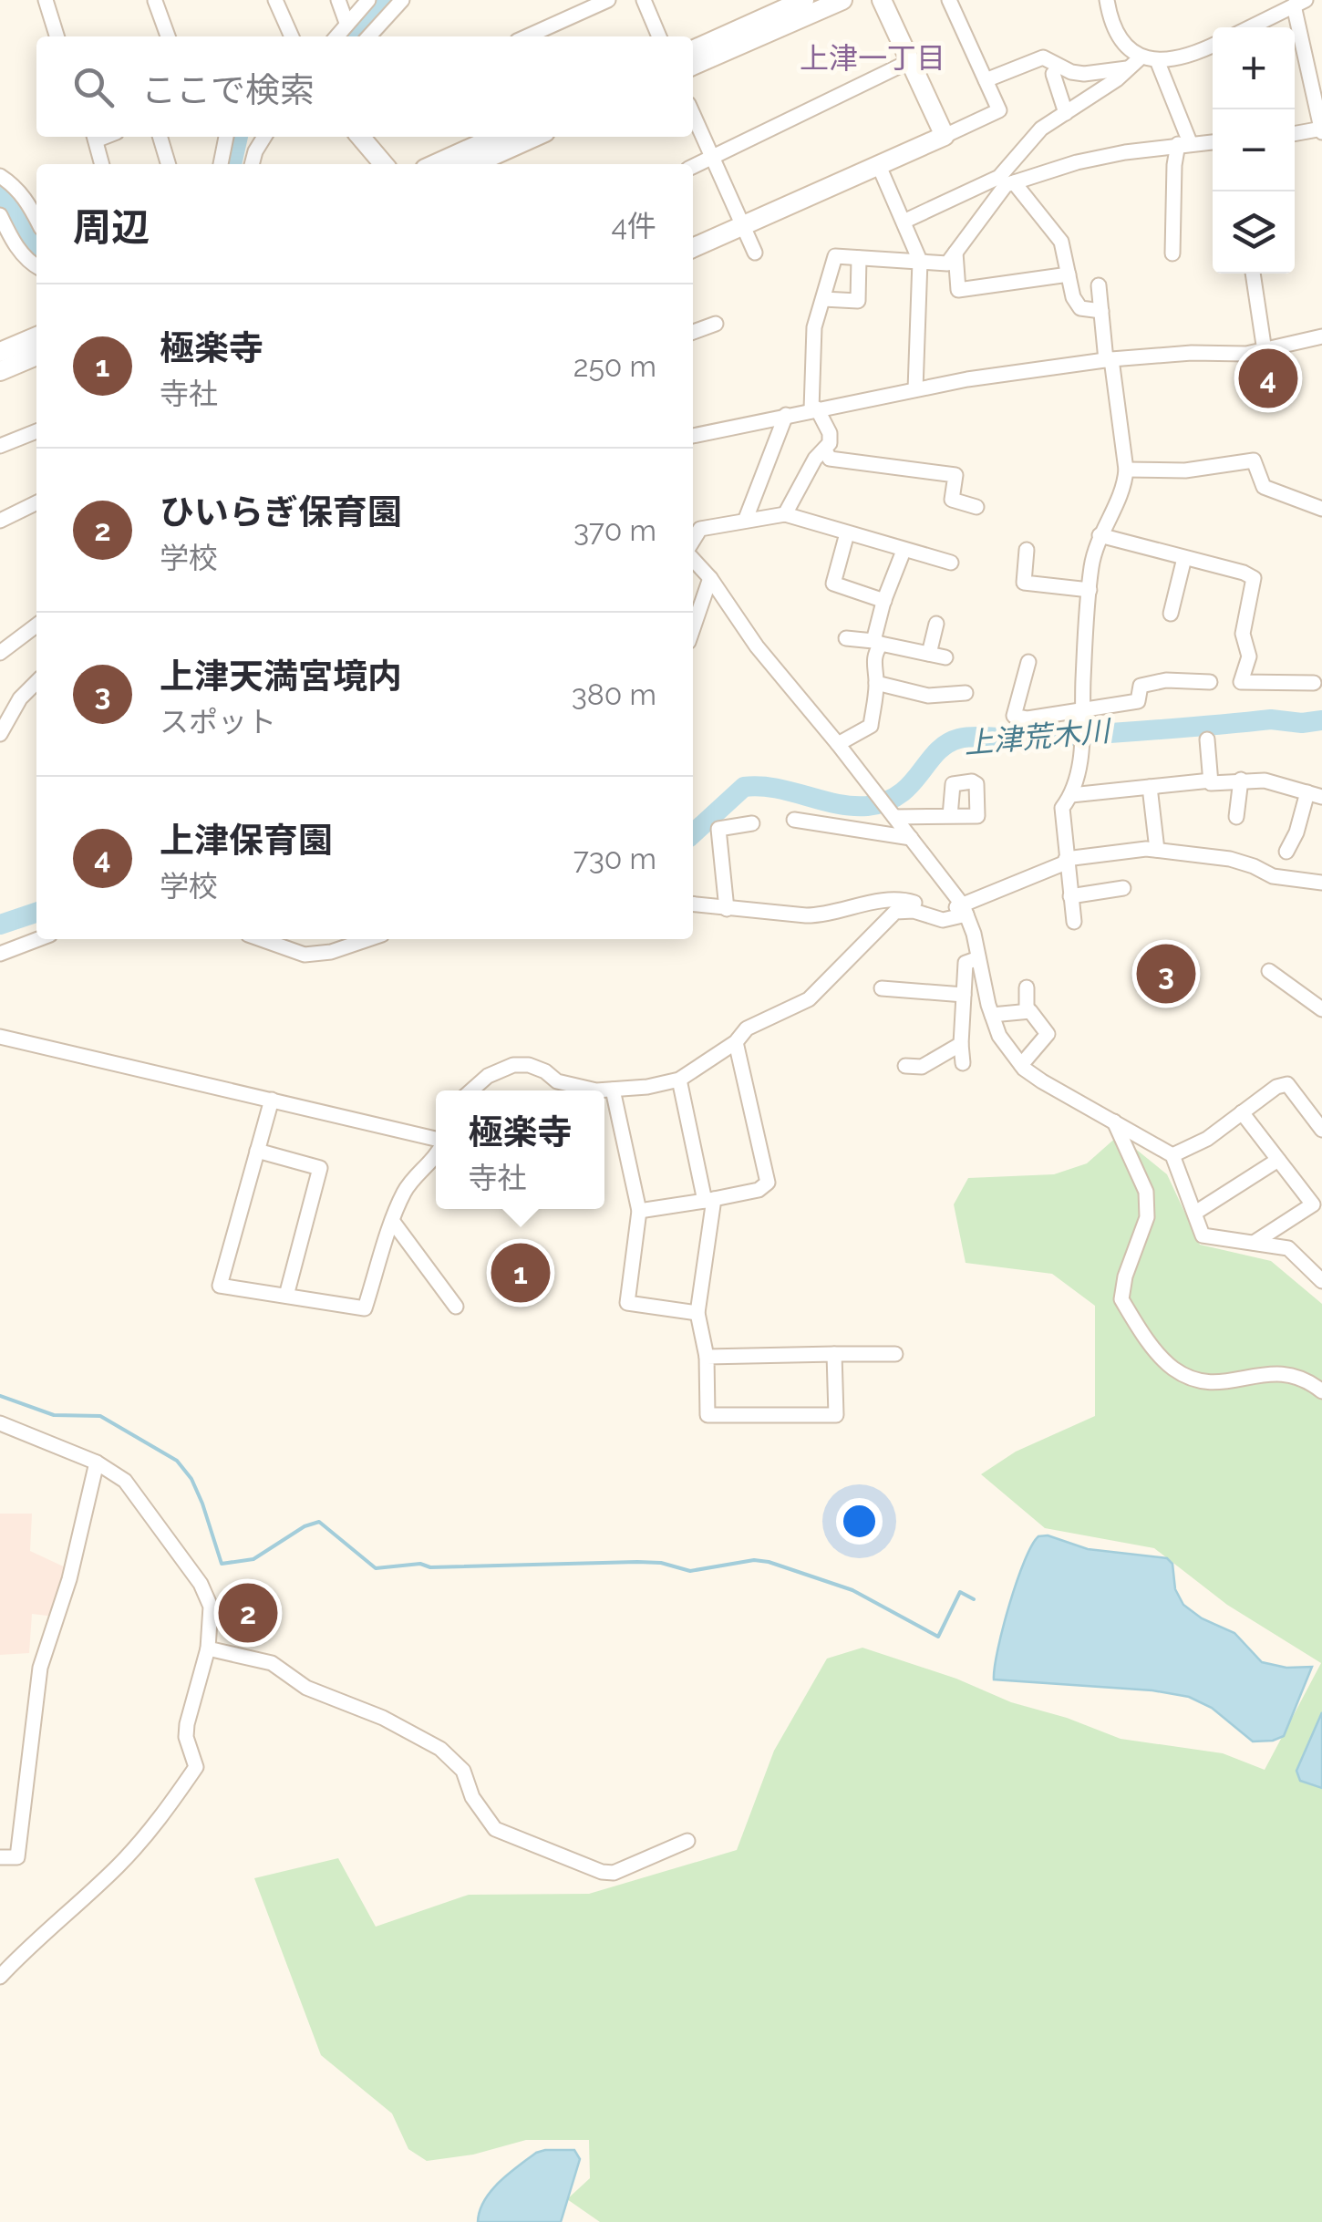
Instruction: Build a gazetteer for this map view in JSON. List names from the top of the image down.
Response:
{
  "districts": ["上津一丁目"],
  "water": ["上津荒木川"],
  "page": {
    "map_buttons": ["+", "−"],
    "search": "ここで検索",
    "heading": ["周辺", "4件"],
    "list": [
      {
        "mark": "1",
        "name": "極楽寺",
        "note": "寺社",
        "value": "250 m"
      },
      {
        "mark": "2",
        "name": "ひいらぎ保育園",
        "note": "学校",
        "value": "370 m"
      },
      {
        "mark": "3",
        "name": "上津天満宮境内",
        "note": "スポット",
        "value": "380 m"
      },
      {
        "mark": "4",
        "name": "上津保育園",
        "note": "学校",
        "value": "730 m"
      }
    ],
    "pins": [
      "4",
      "3",
      "1",
      "2"
    ],
    "popup": ["極楽寺", "寺社"]
  }
}
